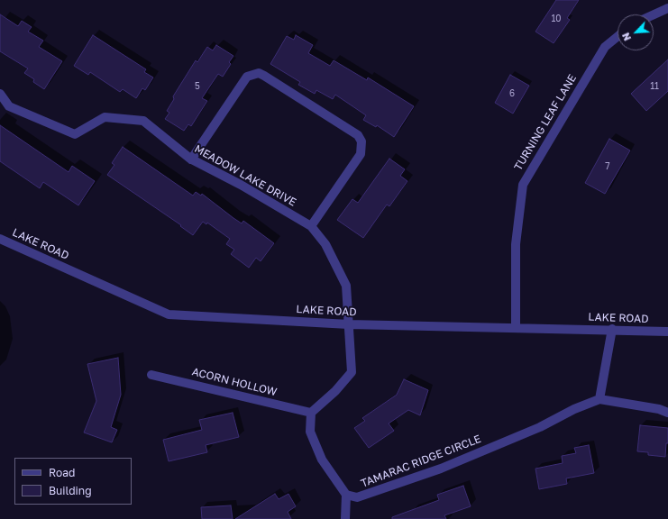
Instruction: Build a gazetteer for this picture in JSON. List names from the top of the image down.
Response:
{
  "streets": {
    "street": [
      "TURNING LEAF LANE",
      "MEADOW LAKE DRIVE",
      "LAKE ROAD",
      "ACORN HOLLOW",
      "TAMARAC RIDGE CIRCLE"
    ]
  },
  "crossings": [
    ["TURNING LEAF LANE", "LAKE ROAD"],
    ["MEADOW LAKE DRIVE", "LAKE ROAD"]
  ],
  "house_numbers": [
    "10",
    "5",
    "11",
    "6",
    "7"
  ],
  "legend": ["Road", "Building"],
  "north": "bottom left"
}
